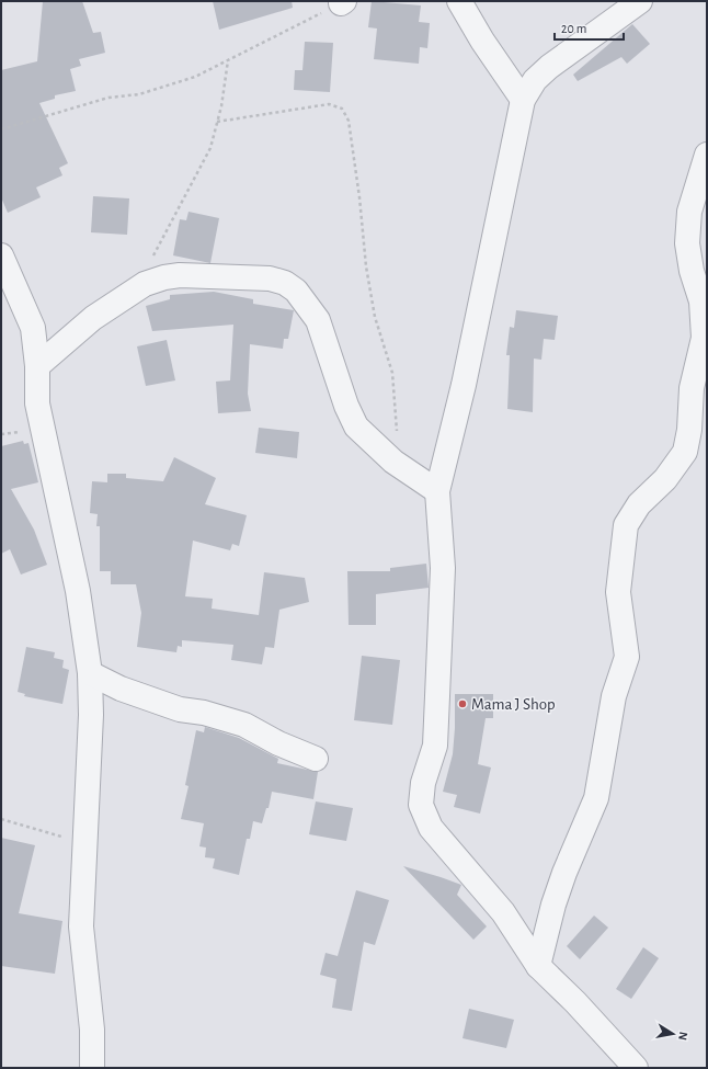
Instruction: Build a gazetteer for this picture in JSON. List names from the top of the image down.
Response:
{
  "places": ["Mama J Shop"],
  "scale_bar": "20 m",
  "north": "right"
}
